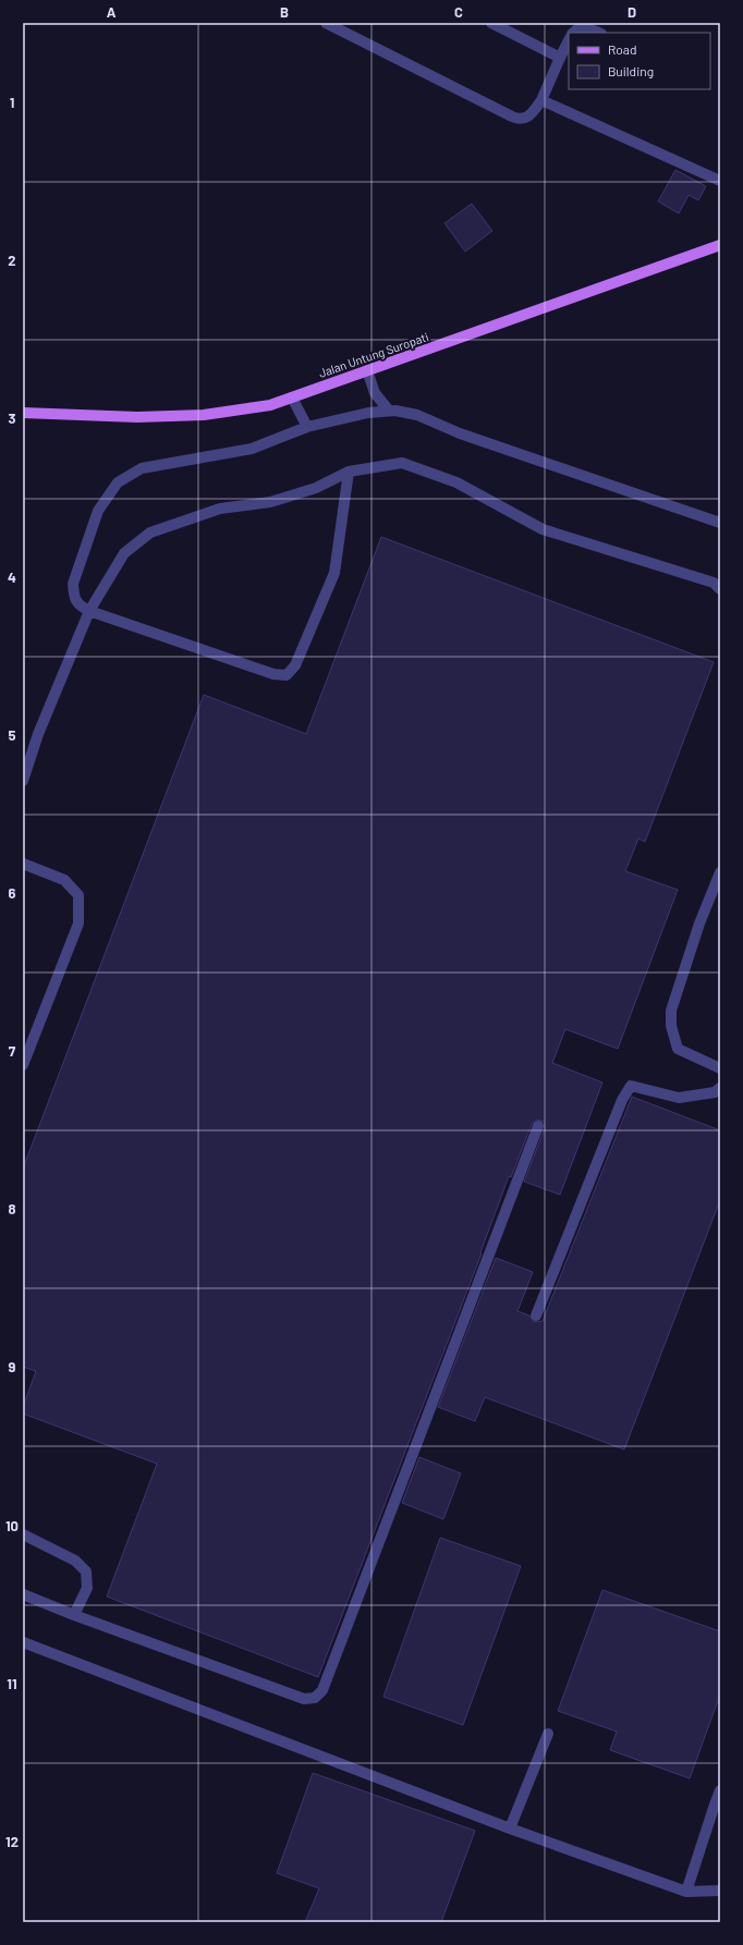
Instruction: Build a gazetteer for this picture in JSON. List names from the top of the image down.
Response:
{
  "streets": {
    "main road": ["Jalan Untung Suropati"]
  },
  "legend": ["Road", "Building"],
  "grid": {
    "columns": [
      "A",
      "B",
      "C",
      "D"
    ],
    "rows": [
      "1",
      "2",
      "3",
      "4",
      "5",
      "6",
      "7",
      "8",
      "9",
      "10",
      "11",
      "12"
    ]
  }
}
